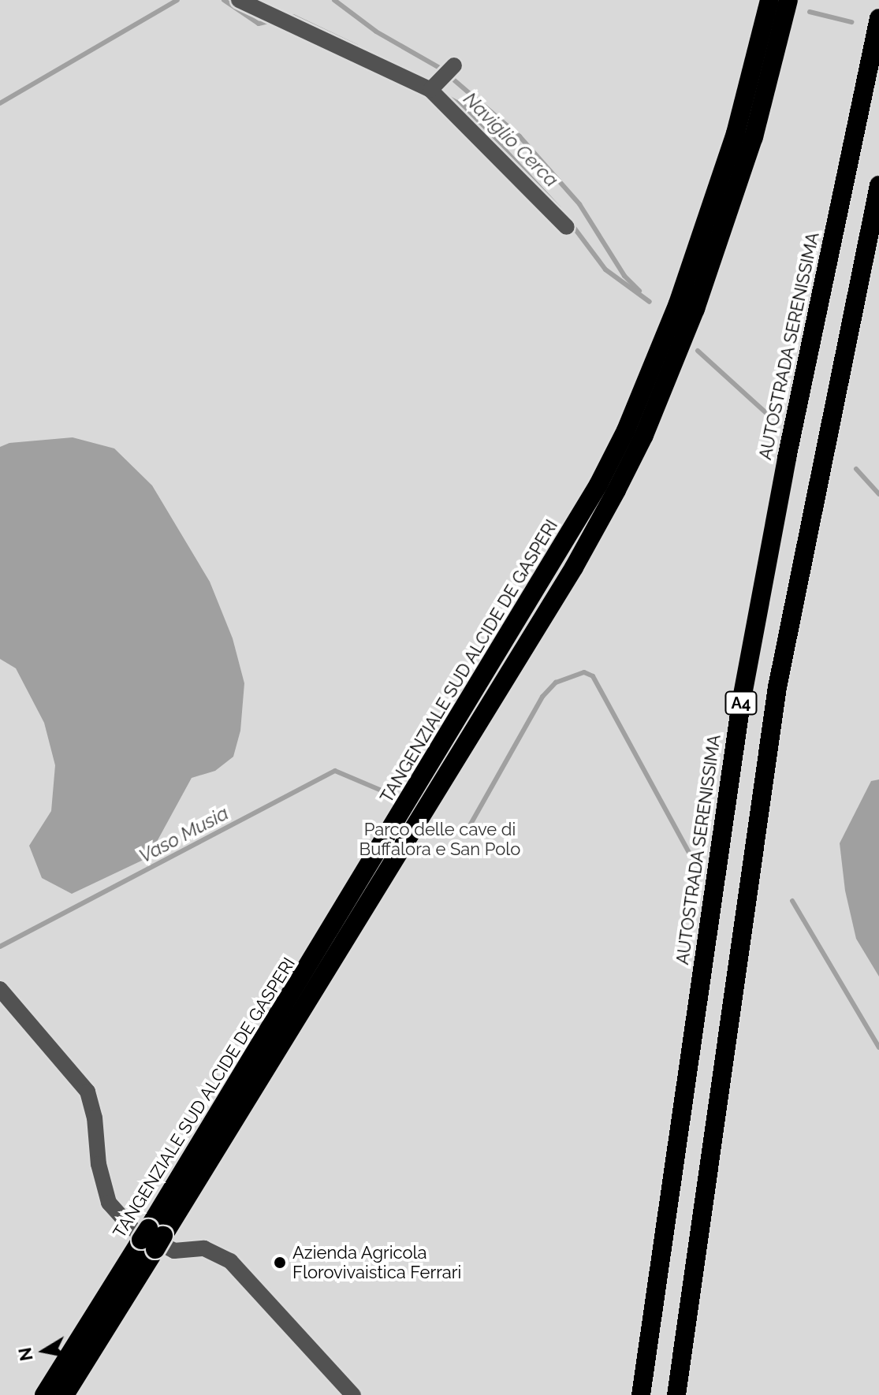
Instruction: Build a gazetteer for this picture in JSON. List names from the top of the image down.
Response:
{
  "streets": {
    "highway": ["AUTOSTRADA SERENISSIMA", "TANGENZIALE SUD ALCIDE DE GASPERI", "A4"]
  },
  "water": ["Naviglio Cerca", "Vaso Musia"],
  "parks": ["Parco delle cave di Buffalora e San Polo"],
  "places": ["Azienda Agricola Florovivaistica Ferrari"],
  "north": "left"
}
